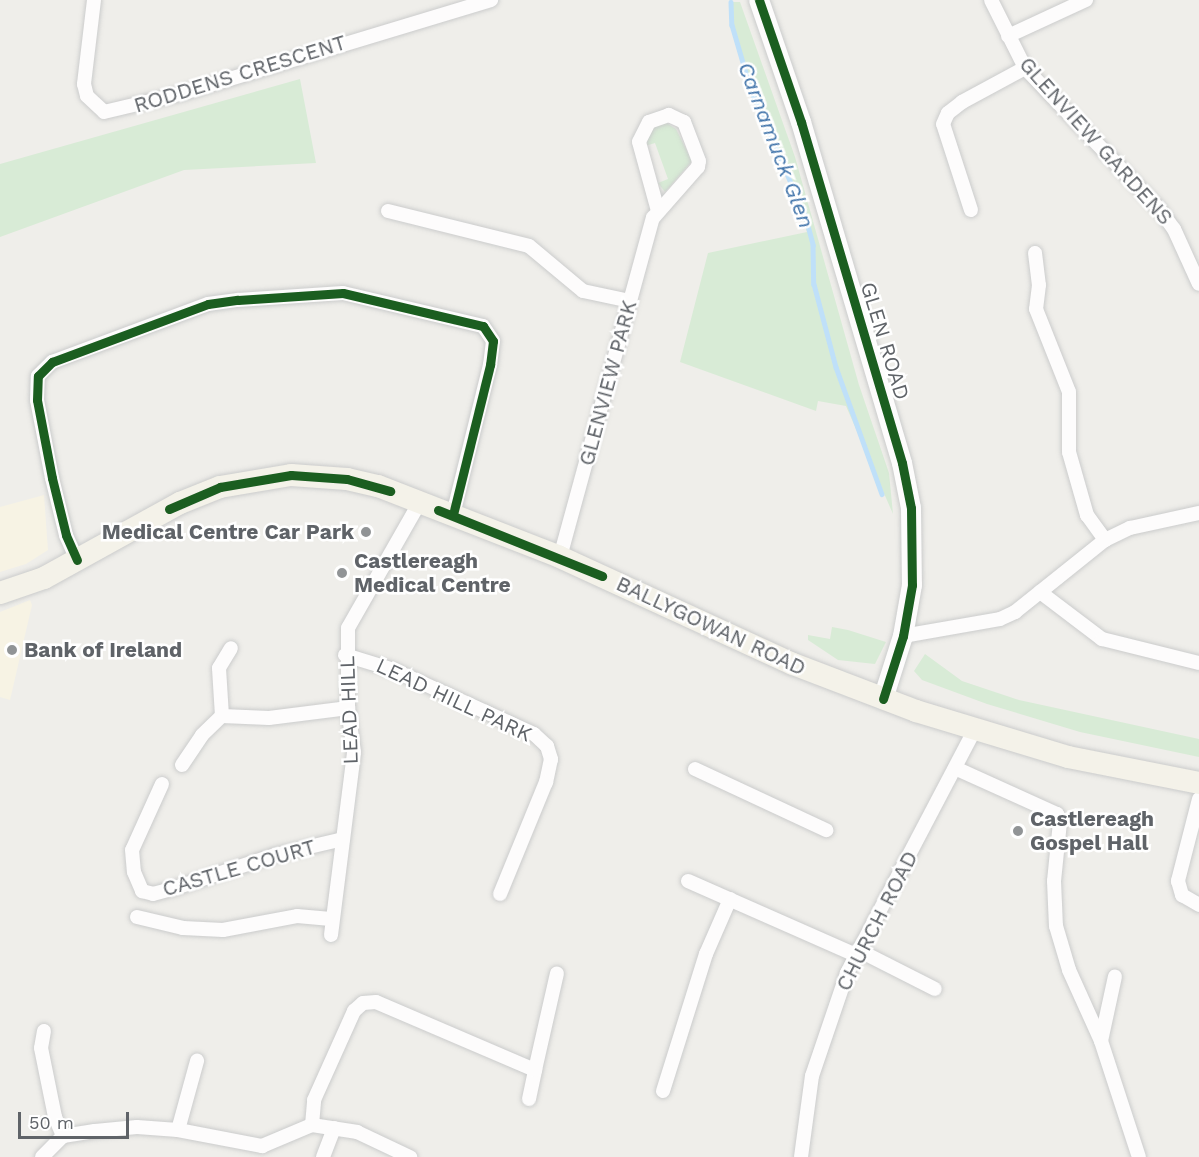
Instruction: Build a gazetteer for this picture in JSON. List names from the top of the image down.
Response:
{
  "streets": {
    "main road": ["BALLYGOWAN ROAD"],
    "street": [
      "RODDENS CRESCENT",
      "GLENVIEW GARDENS",
      "GLEN ROAD",
      "GLENVIEW PARK",
      "LEAD HILL PARK",
      "LEAD HILL",
      "CASTLE COURT",
      "CHURCH ROAD"
    ]
  },
  "crossings": [
    ["GLEN ROAD", "BALLYGOWAN ROAD"],
    ["GLENVIEW PARK", "BALLYGOWAN ROAD"],
    ["BALLYGOWAN ROAD", "LEAD HILL"],
    ["BALLYGOWAN ROAD", "CHURCH ROAD"],
    ["LEAD HILL PARK", "LEAD HILL"],
    ["LEAD HILL", "CASTLE COURT"]
  ],
  "water": ["Carnamuck Glen"],
  "places": [
    "Medical Centre Car Park",
    "Castlereagh Medical Centre",
    "Bank of Ireland",
    "Castlereagh Gospel Hall"
  ],
  "scale_bar": "50 m"
}
